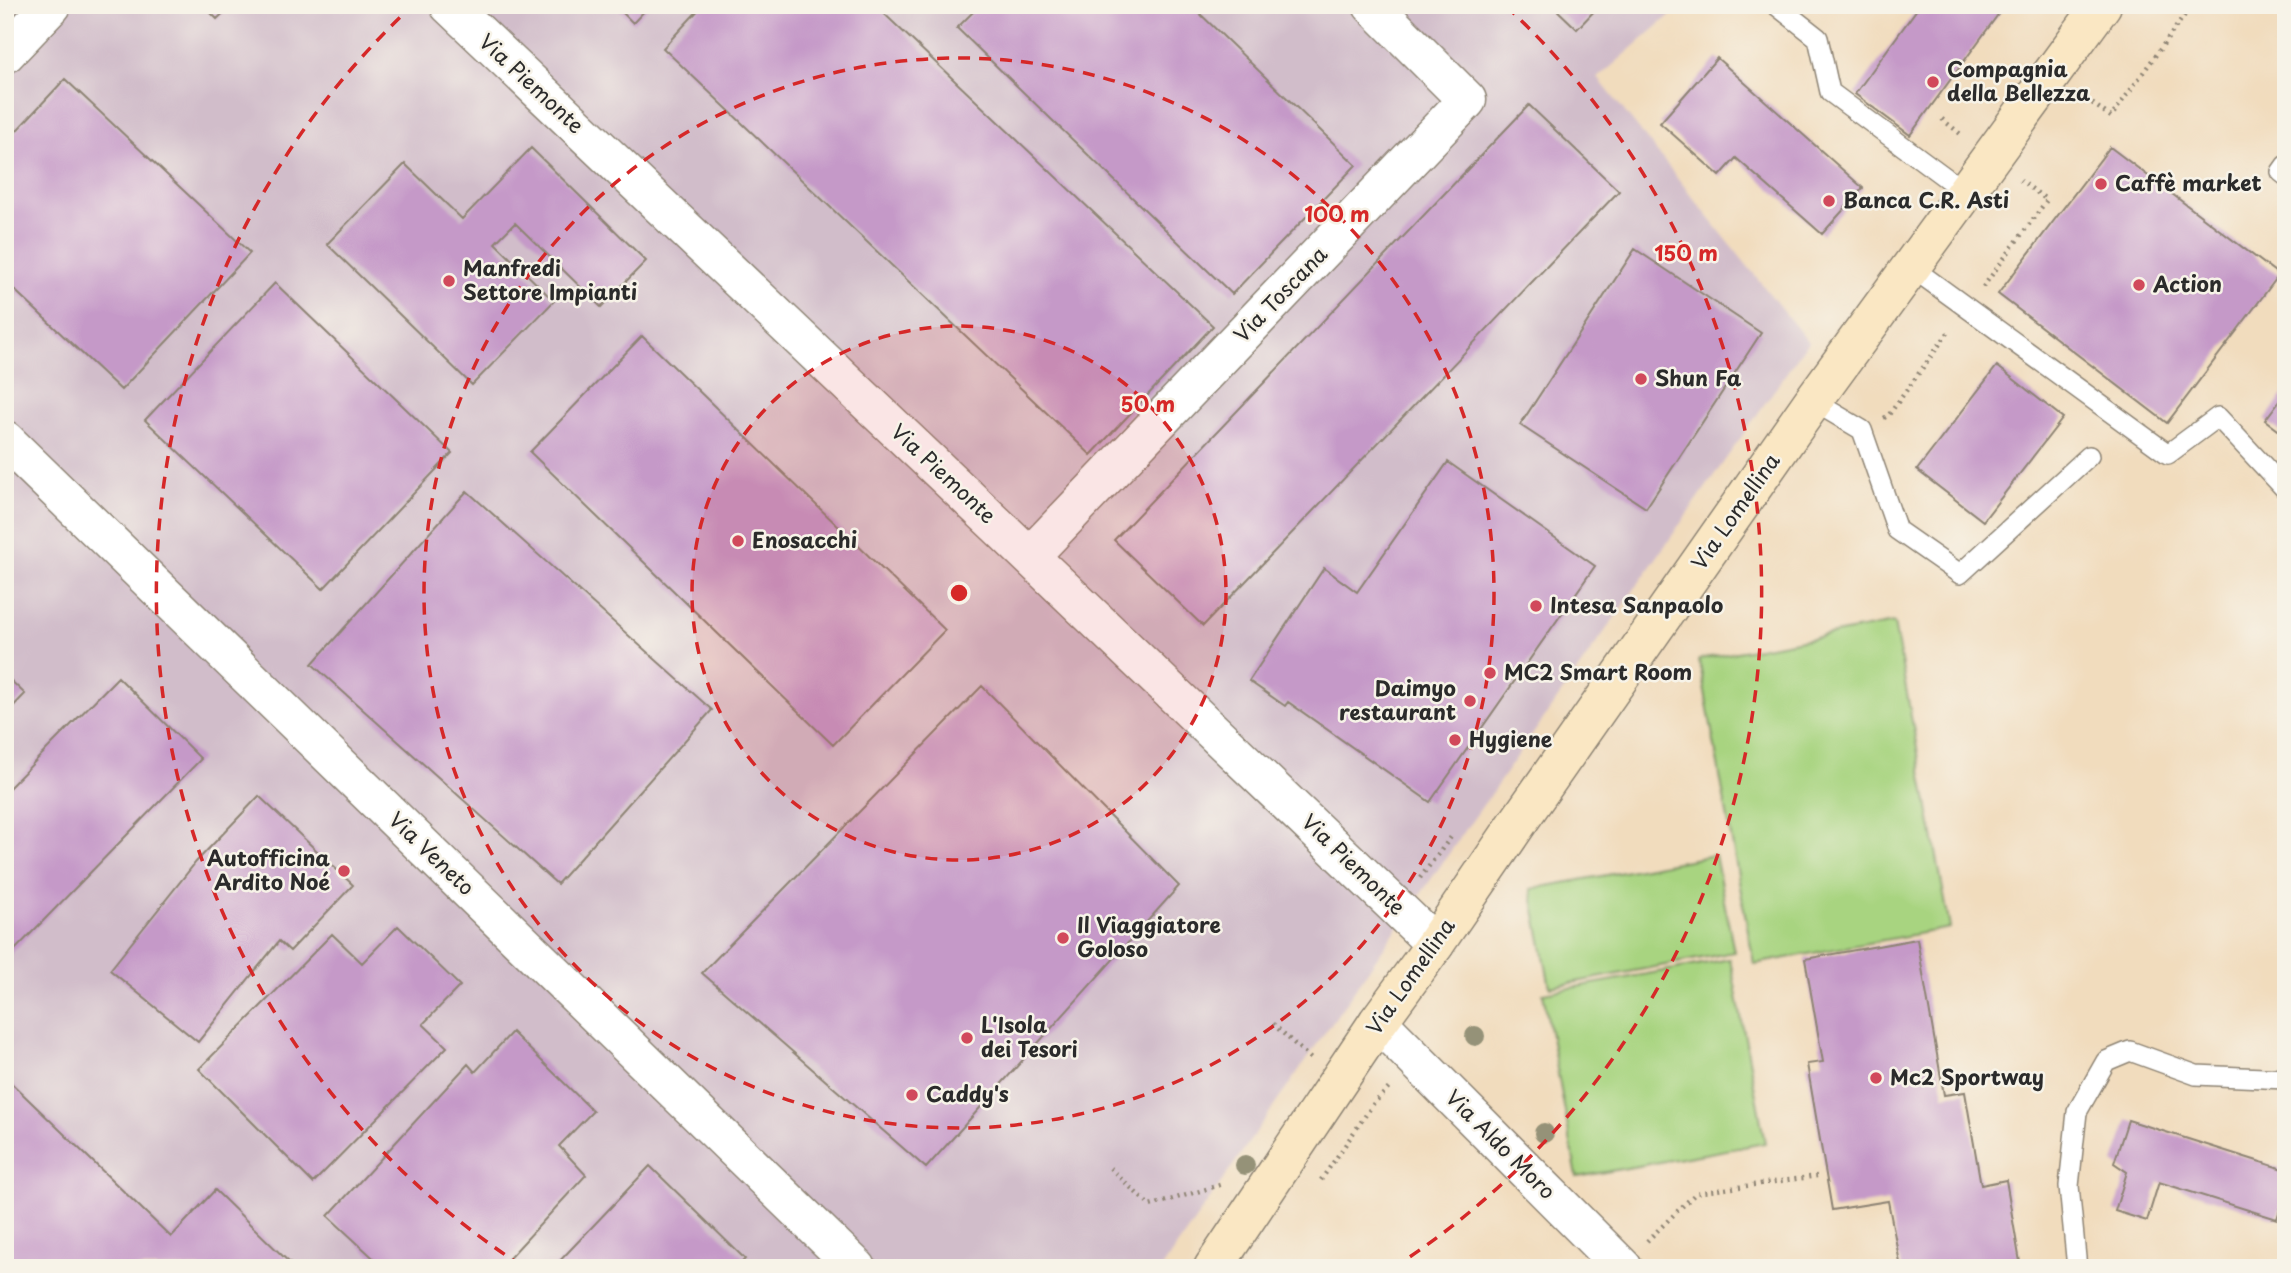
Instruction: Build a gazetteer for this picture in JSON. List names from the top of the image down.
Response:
{
  "streets": {
    "main road": ["Via Lomellina"],
    "street": [
      "Via Piemonte",
      "Via Toscana",
      "Via Veneto",
      "Via Aldo Moro"
    ]
  },
  "crossings": [
    ["Via Piemonte", "Via Toscana"],
    ["Via Piemonte", "Via Lomellina"],
    ["Via Lomellina", "Via Aldo Moro"]
  ],
  "places": [
    "Compagnia della Bellezza",
    "Caffè market",
    "Banca C.R. Asti",
    "Manfredi Settore Impianti",
    "Action",
    "Shun Fa",
    "Enosacchi",
    "Intesa Sanpaolo",
    "MC2 Smart Room",
    "Daimyo restaurant",
    "Hygiene",
    "Autofficina Ardito Noé",
    "Il Viaggiatore Goloso",
    "L'Isola dei Tesori",
    "Mc2 Sportway",
    "Caddy's"
  ],
  "rings": ["100 m", "150 m", "50 m"]
}
